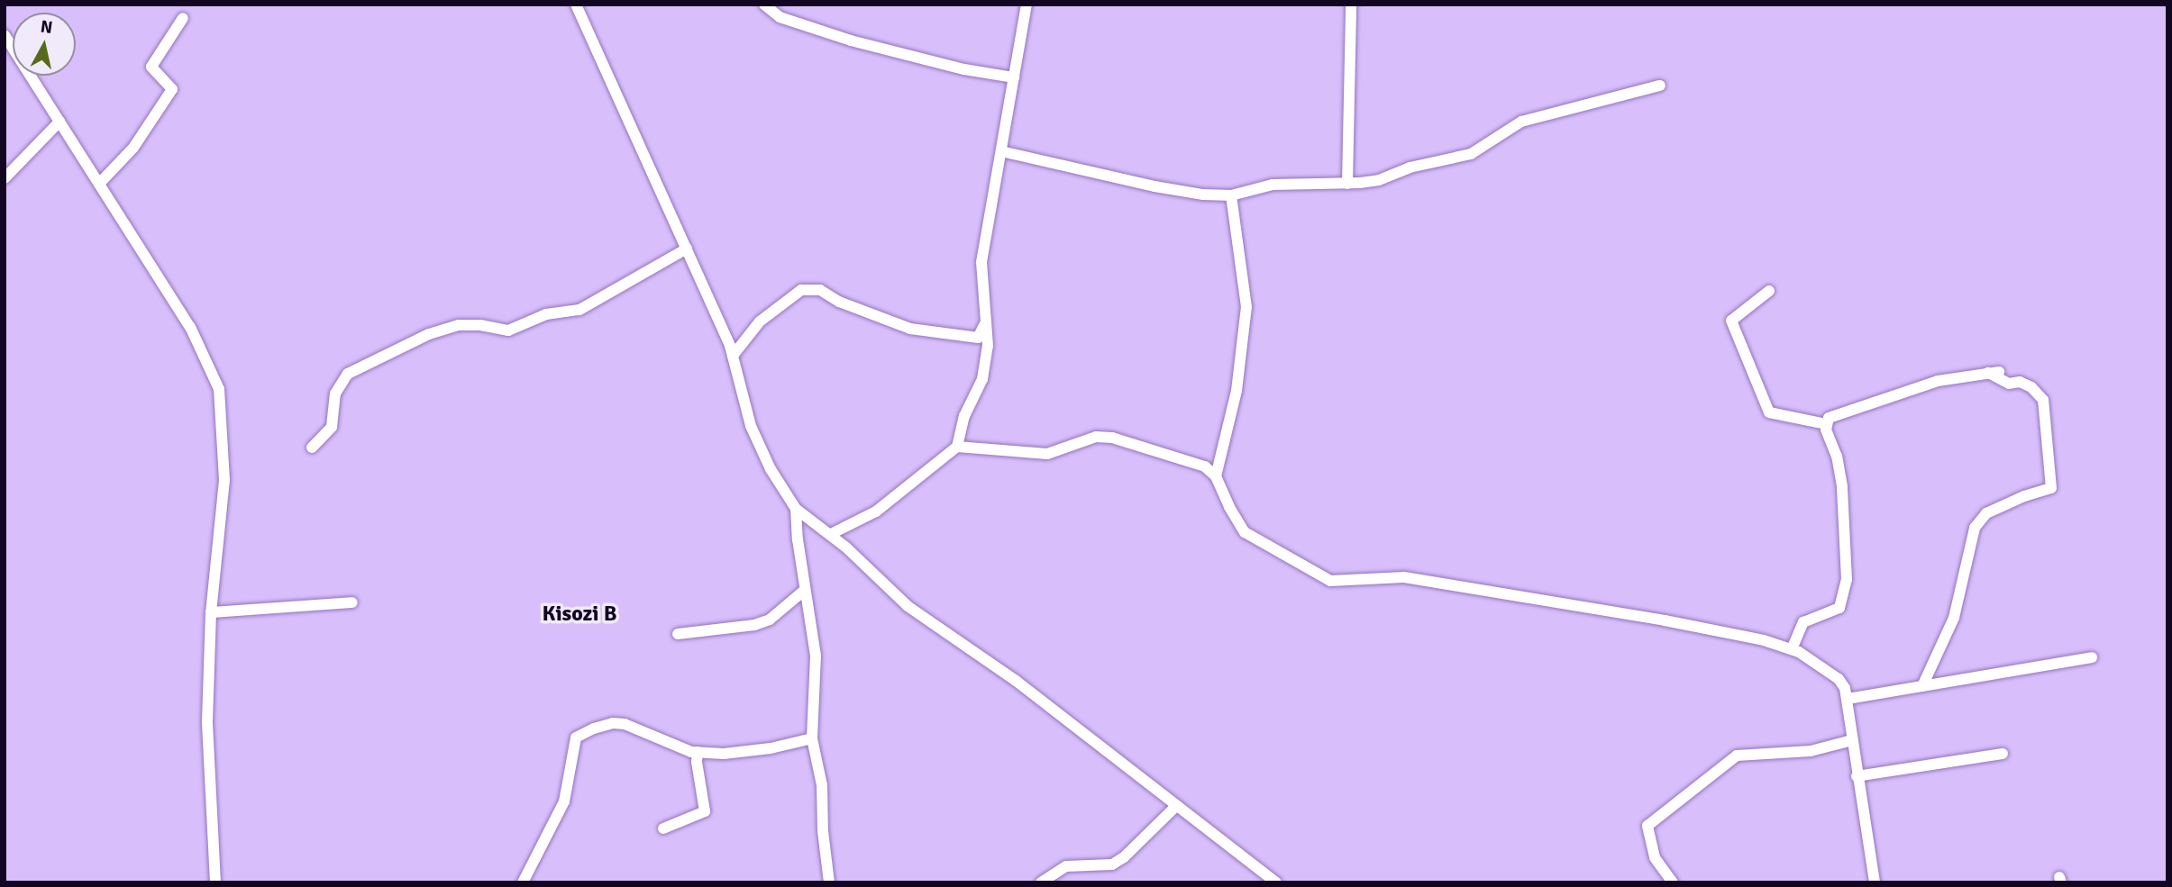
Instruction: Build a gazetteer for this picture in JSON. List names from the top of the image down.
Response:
{
  "districts": ["Kisozi B"],
  "north": "top"
}
